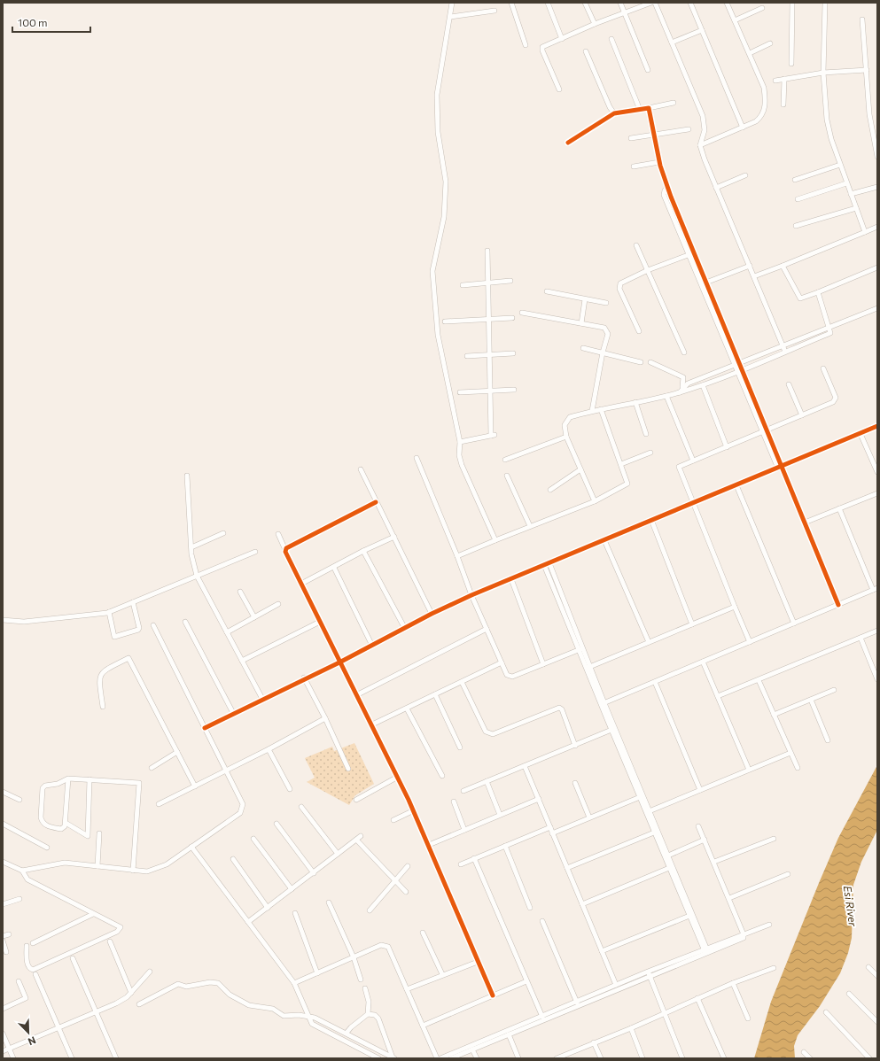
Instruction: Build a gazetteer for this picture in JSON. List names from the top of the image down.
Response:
{
  "water": ["Esi River"],
  "scale_bar": "100 m",
  "north": "bottom right"
}
